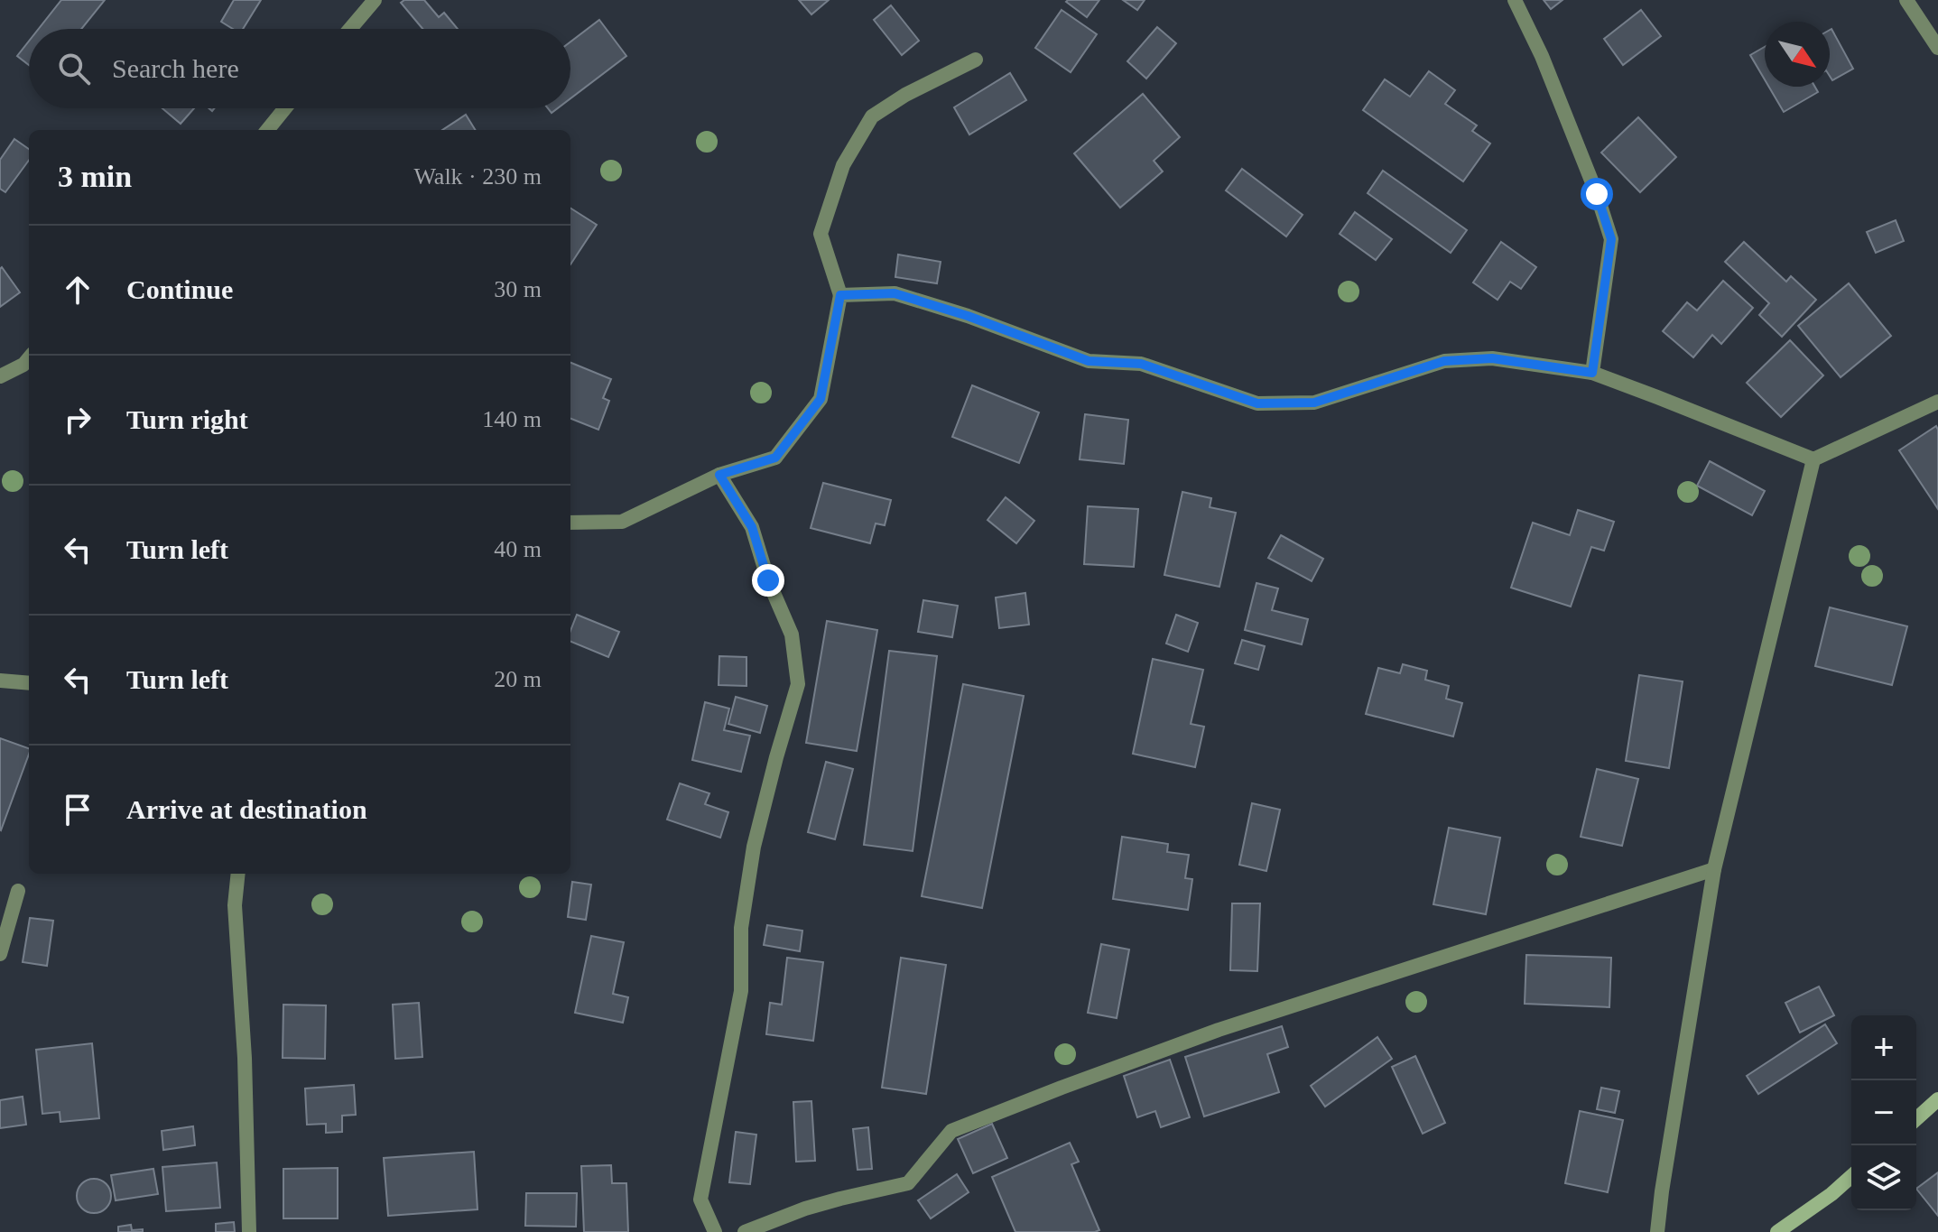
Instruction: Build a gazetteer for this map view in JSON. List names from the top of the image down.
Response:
{
  "north": "bottom right",
  "page": {
    "search": "Search here",
    "heading": ["3 min", "Walk · 230 m"],
    "list": [
      ["Continue", "30 m"],
      ["Turn right", "140 m"],
      ["Turn left", "40 m"],
      ["Turn left", "20 m"],
      "Arrive at destination"
    ],
    "map_buttons": ["+", "−"]
  }
}
